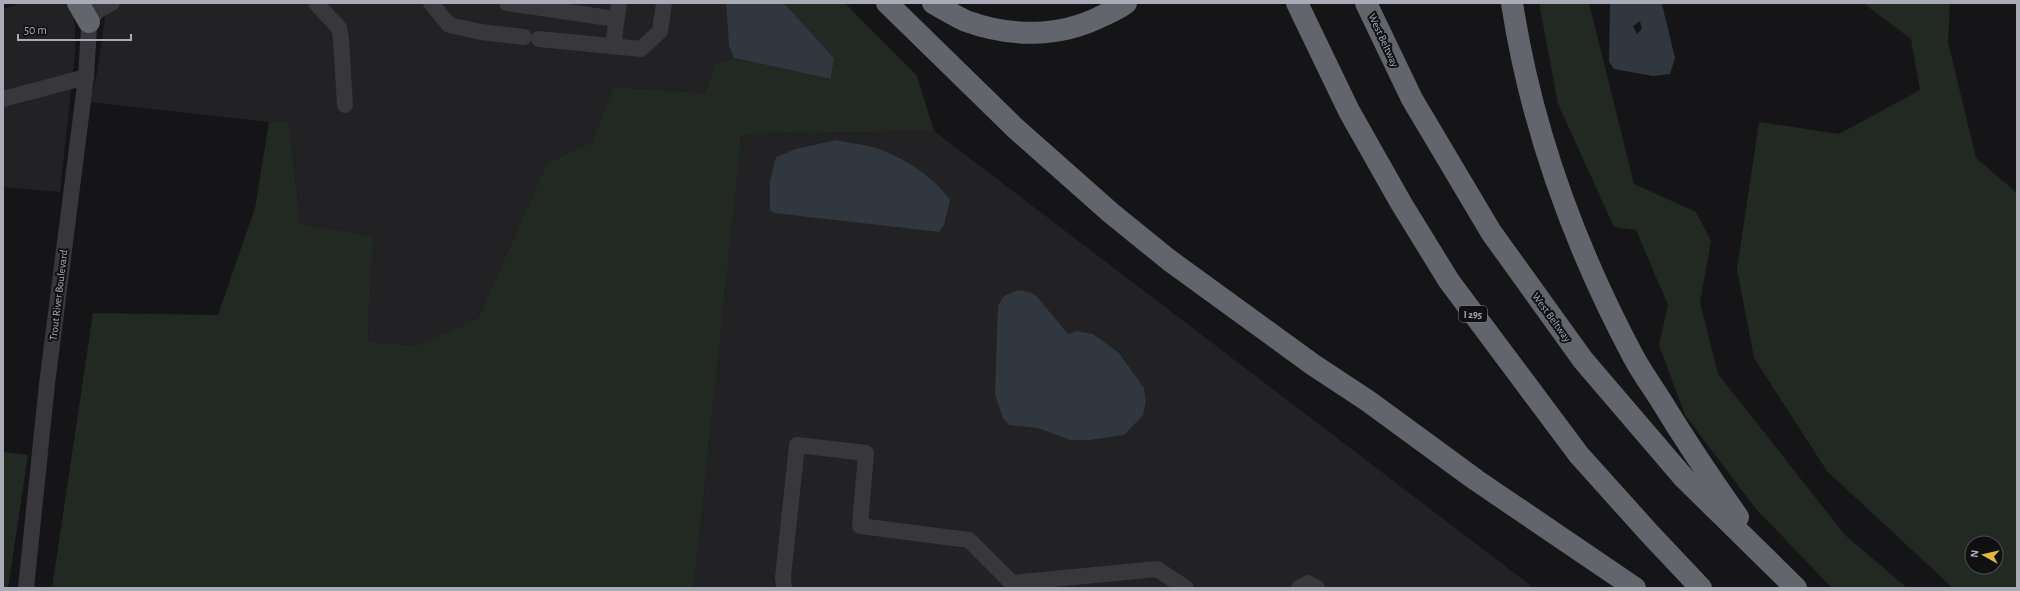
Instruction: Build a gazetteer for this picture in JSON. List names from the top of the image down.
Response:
{
  "streets": {
    "highway": ["West Beltway", "I 295"],
    "street": ["Trout River Boulevard"]
  },
  "scale_bar": "50 m",
  "north": "left"
}
